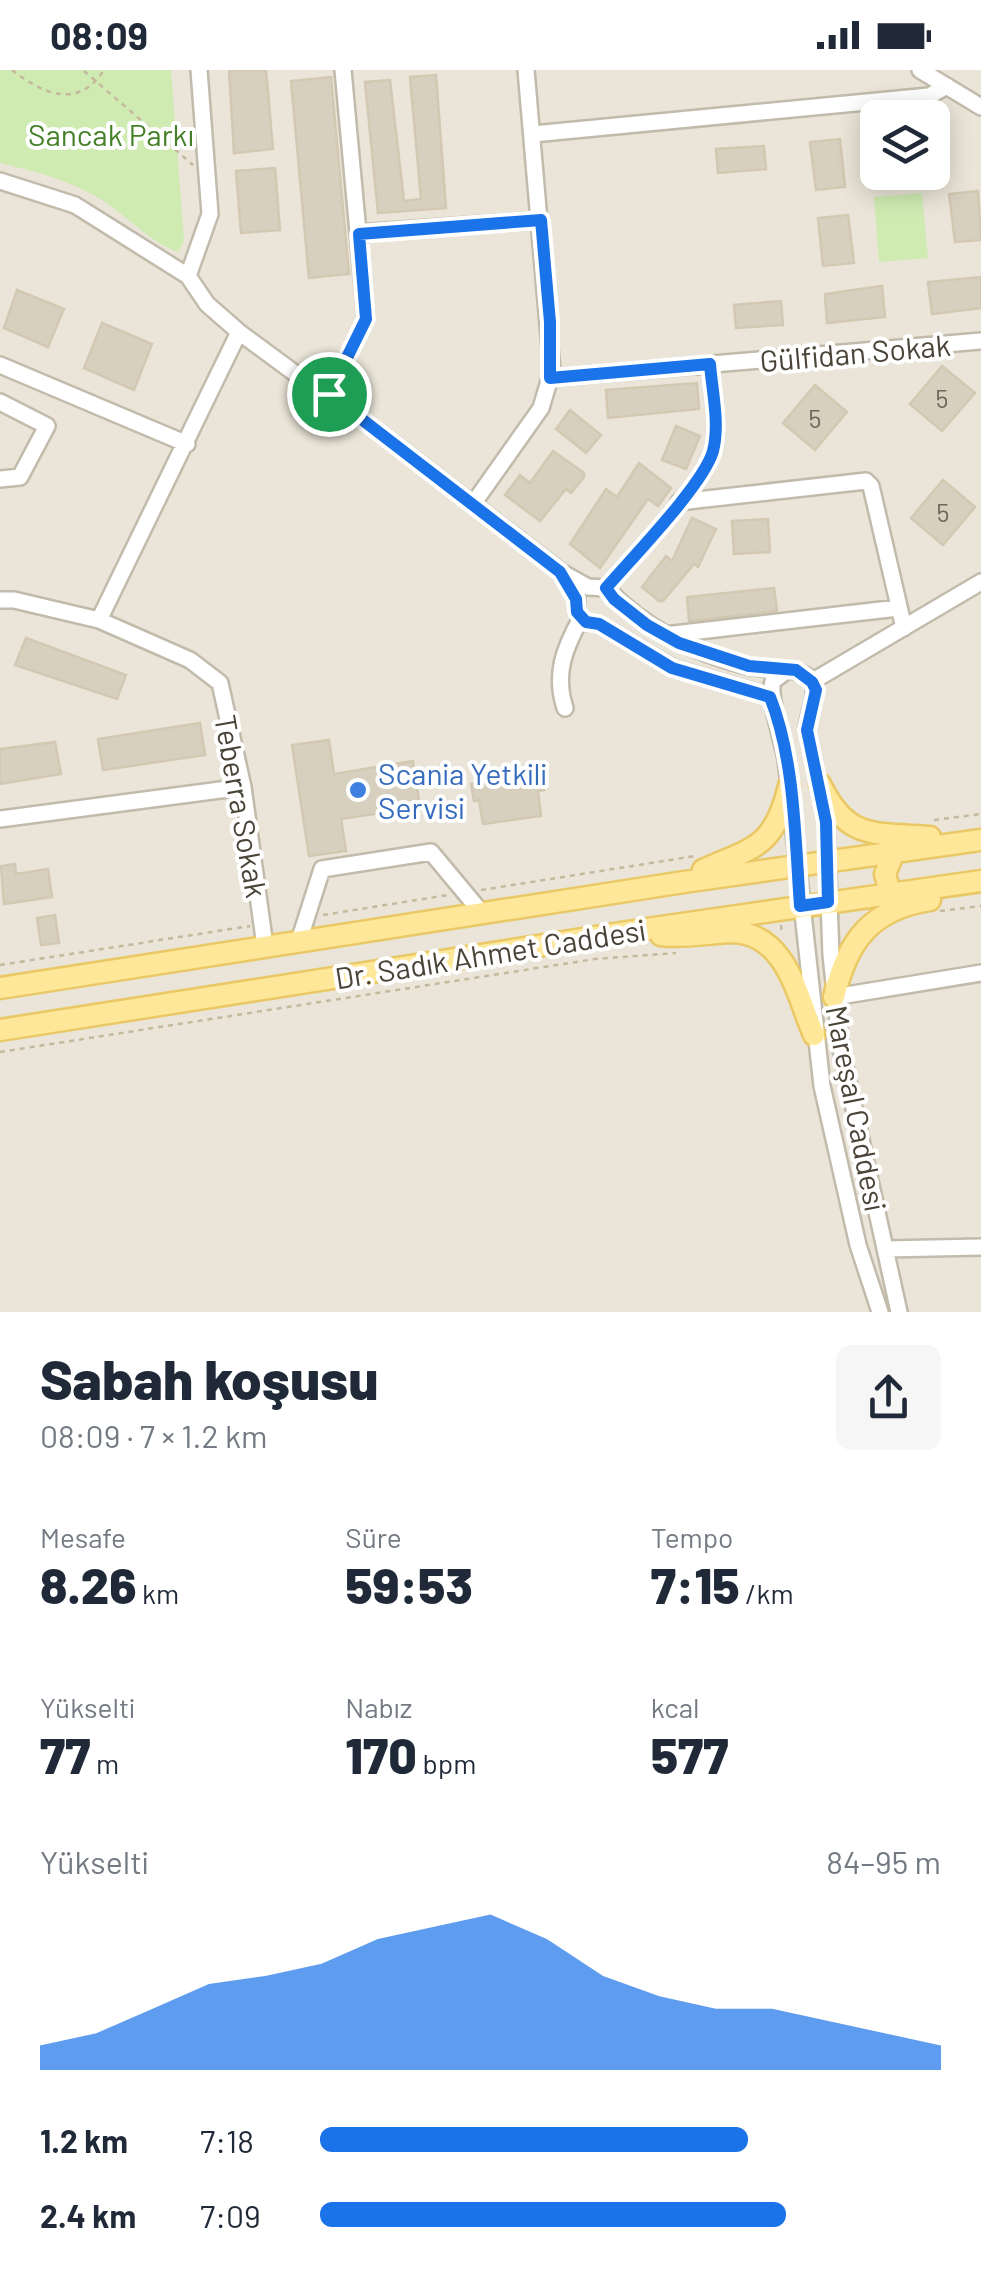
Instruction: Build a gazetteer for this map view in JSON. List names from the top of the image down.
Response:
{
  "streets": {
    "main road": ["Dr. Sadık Ahmet Caddesi"],
    "street": ["Gülfidan Sokak", "Teberra Sokak", "Mareşal Caddesi"]
  },
  "crossings": [
    ["Teberra Sokak", "Dr. Sadık Ahmet Caddesi"],
    ["Dr. Sadık Ahmet Caddesi", "Mareşal Caddesi"]
  ],
  "parks": ["Sancak Parkı"],
  "places": ["Scania Yetkili Servisi"],
  "house_numbers": ["5", "5", "5"],
  "page": {
    "status": "08:09",
    "heading": ["Sabah koşusu", "08:09 · 7 × 1.2 km"],
    "stats": [
      ["Mesafe", "8.26 km"],
      ["Süre", "59:53"],
      ["Tempo", "7:15 /km"],
      ["Yükselti", "77 m"],
      ["Nabız", "170 bpm"],
      ["kcal", "577"]
    ],
    "chart": ["Yükselti", "84–95 m"],
    "list": [
      {
        "name": "1.2 km",
        "note": "7:18"
      },
      {
        "name": "2.4 km",
        "note": "7:09"
      }
    ]
  }
}
